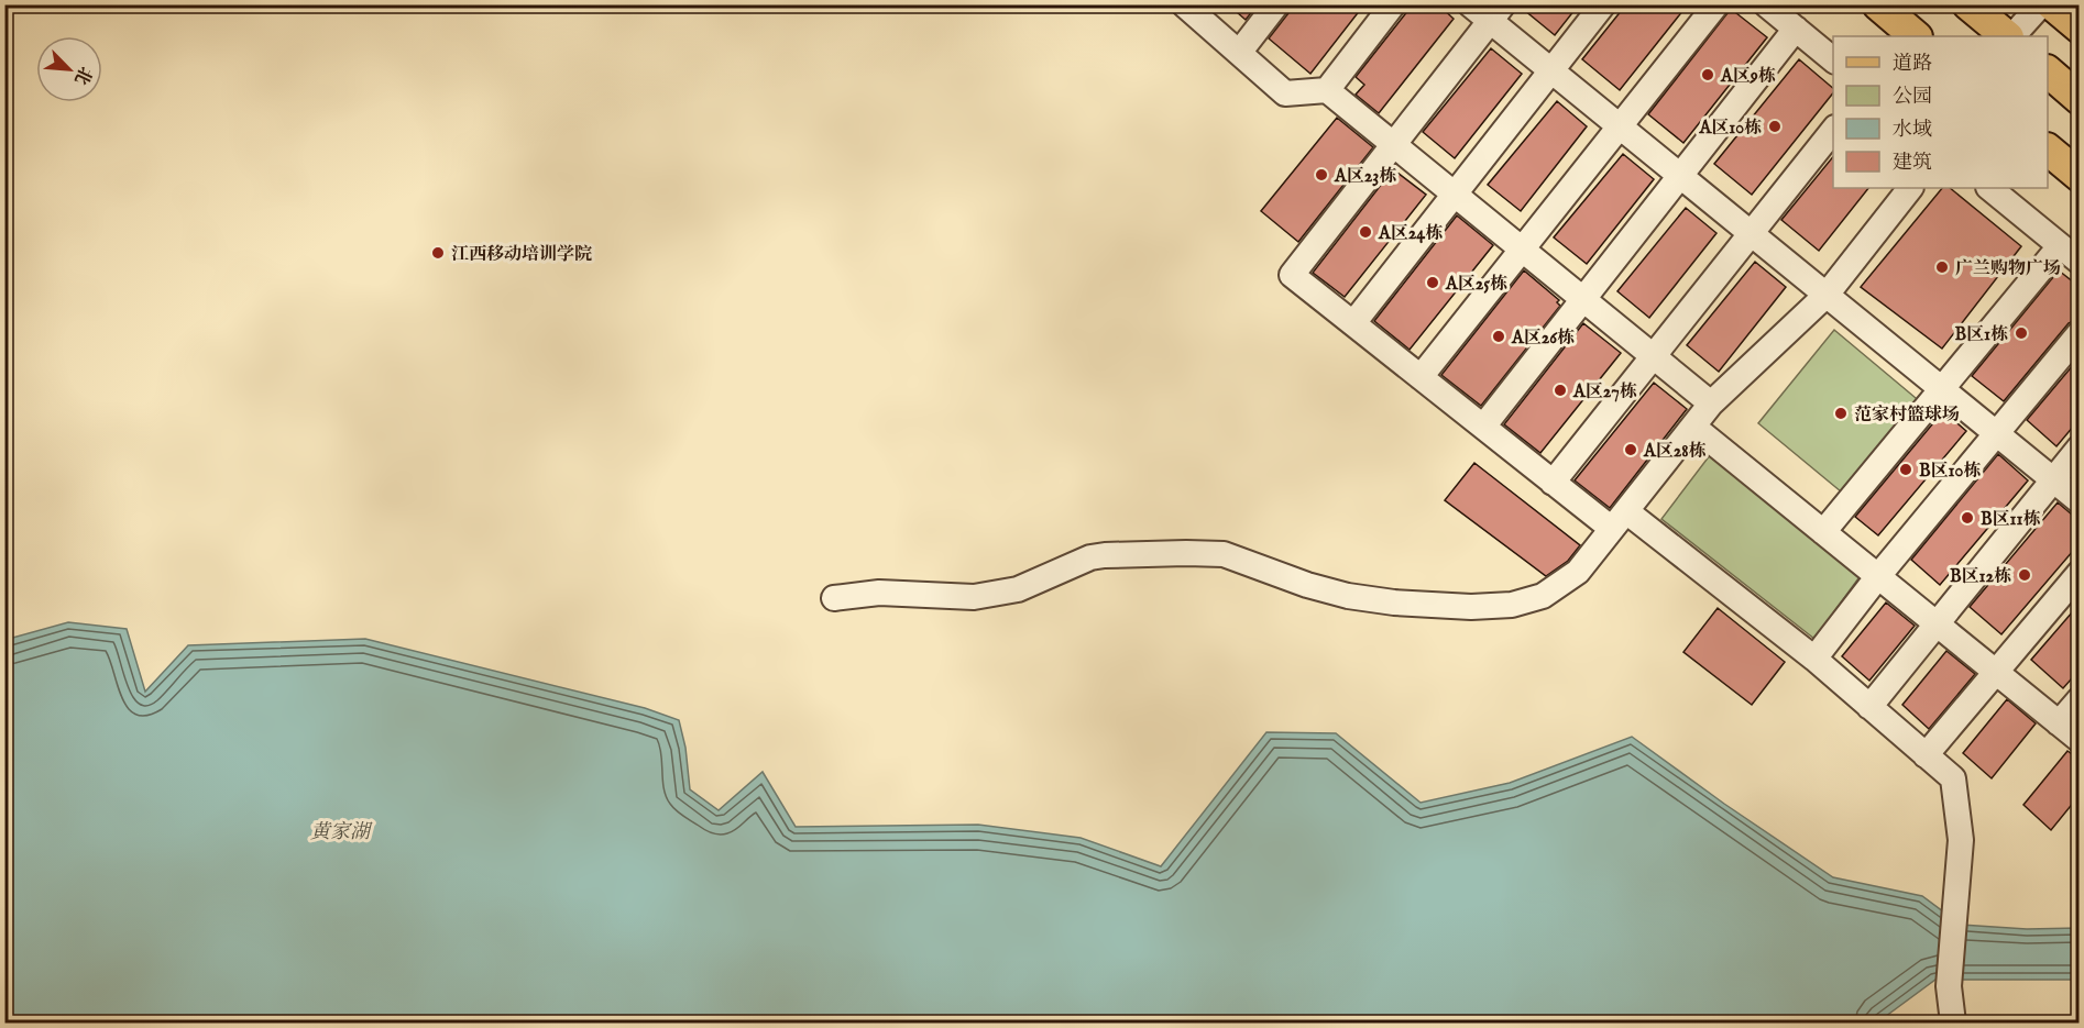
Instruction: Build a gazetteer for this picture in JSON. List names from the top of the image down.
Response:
{
  "water": ["黄家湖"],
  "places": [
    "A区9栋",
    "A区10栋",
    "A区23栋",
    "A区24栋",
    "江西移动培训学院",
    "广兰购物广场",
    "A区25栋",
    "B区1栋",
    "A区26栋",
    "A区27栋",
    "范家村篮球场",
    "A区28栋",
    "B区10栋",
    "B区11栋",
    "B区12栋"
  ],
  "legend": [
    "道路",
    "公园",
    "水域",
    "建筑"
  ],
  "north": "bottom right"
}
